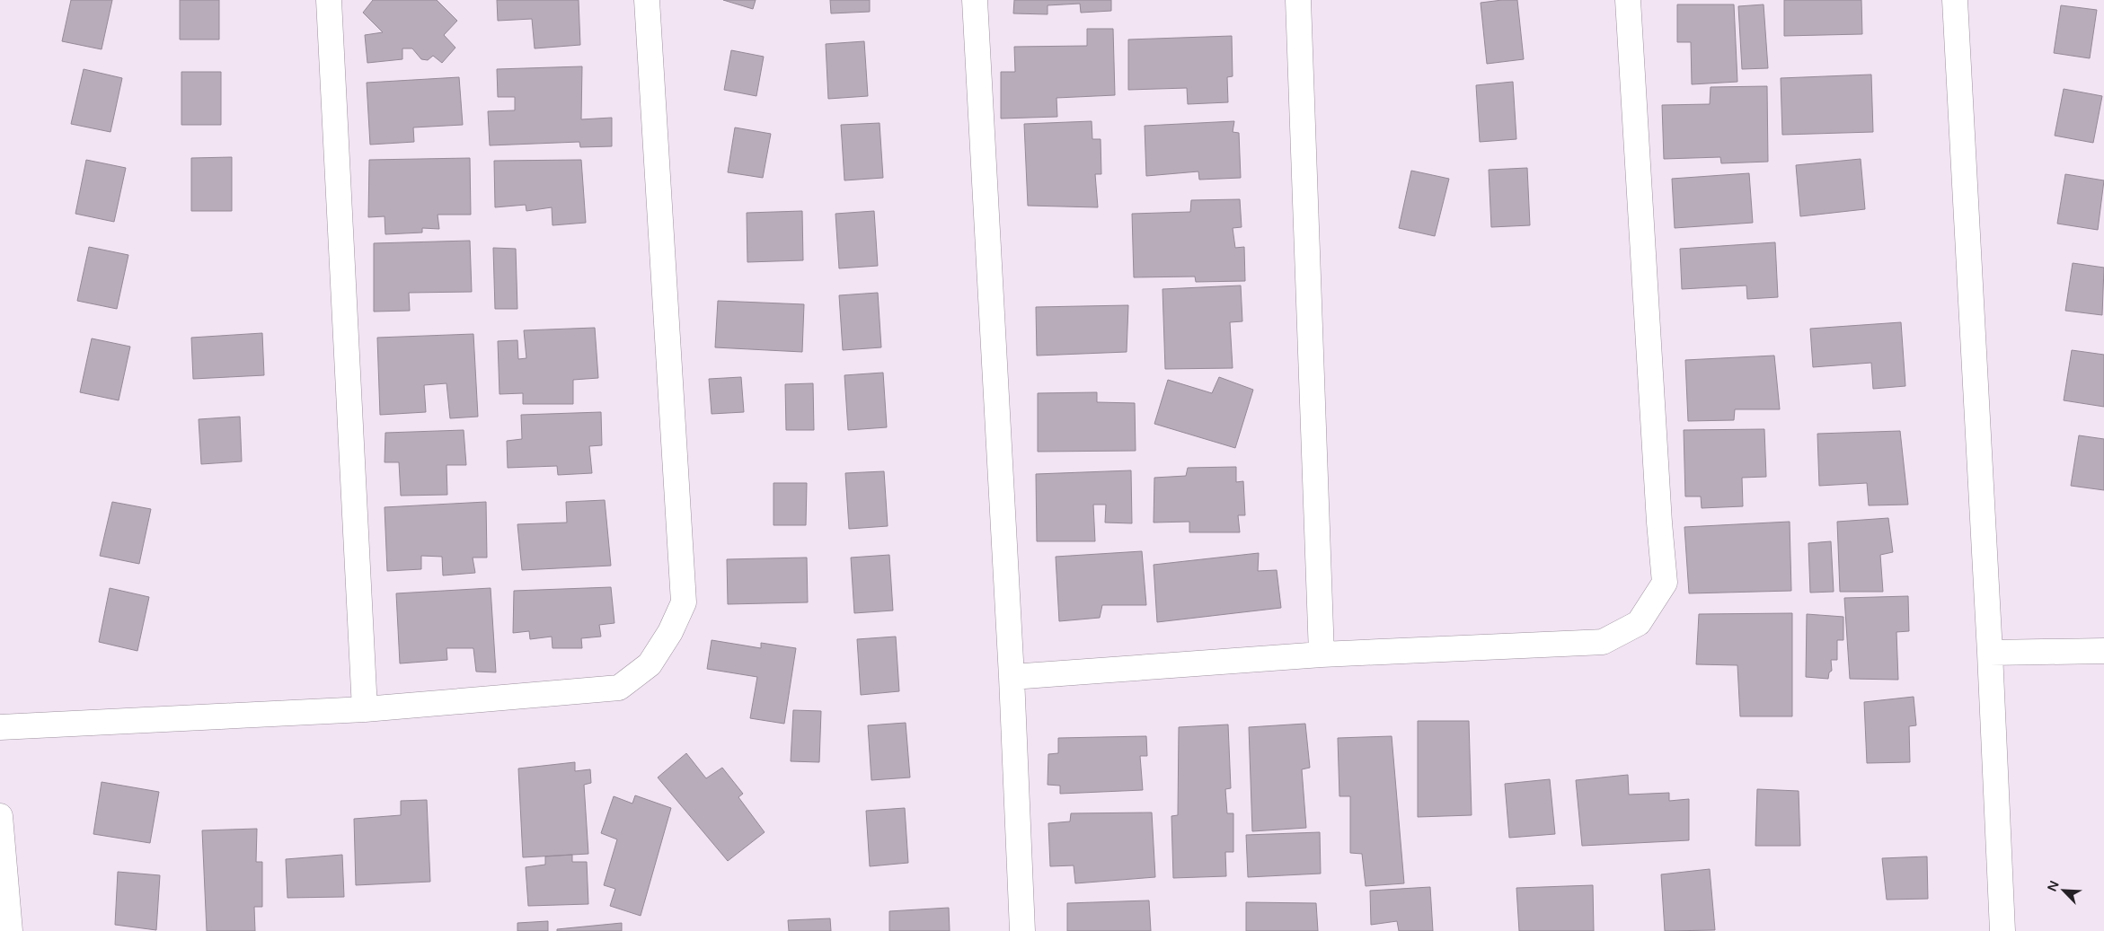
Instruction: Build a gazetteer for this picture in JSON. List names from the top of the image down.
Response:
{
  "north": "top left"
}
